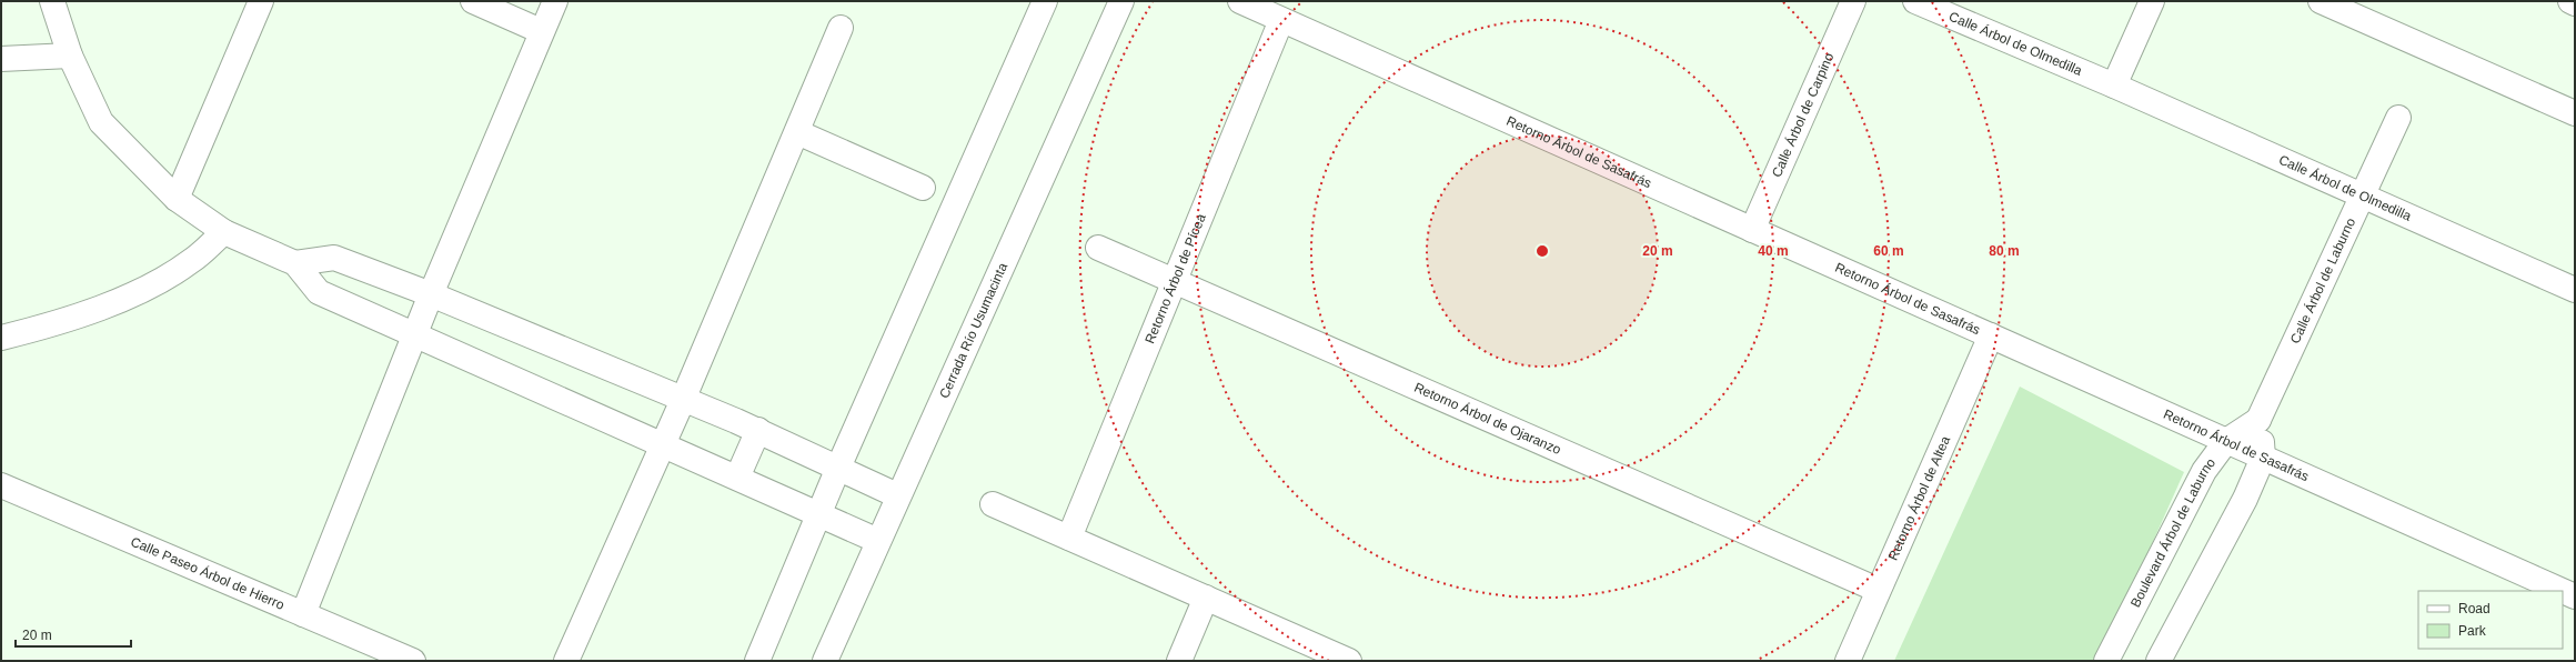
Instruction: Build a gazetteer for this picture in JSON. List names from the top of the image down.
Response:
{
  "streets": {
    "street": [
      "Calle Árbol de Olmedilla",
      "Calle Árbol de Carpino",
      "Retorno Árbol de Sasafrás",
      "Retorno Árbol de Pícea",
      "Calle Árbol de Laburno",
      "Cerrada Río Usumacinta",
      "Retorno Árbol de Ojaranzo",
      "Retorno Árbol de Altea",
      "Boulevard Árbol de Laburno",
      "Calle Paseo Árbol de Hierro"
    ]
  },
  "crossings": [
    ["Calle Árbol de Olmedilla", "Calle Árbol de Laburno"],
    ["Calle Árbol de Carpino", "Retorno Árbol de Sasafrás"],
    ["Retorno Árbol de Sasafrás", "Retorno Árbol de Pícea"],
    ["Retorno Árbol de Sasafrás", "Retorno Árbol de Altea"],
    ["Retorno Árbol de Sasafrás", "Boulevard Árbol de Laburno"],
    ["Retorno Árbol de Pícea", "Retorno Árbol de Ojaranzo"],
    ["Calle Árbol de Laburno", "Boulevard Árbol de Laburno"],
    ["Retorno Árbol de Ojaranzo", "Retorno Árbol de Altea"]
  ],
  "legend": ["Road", "Park"],
  "scale_bar": "20 m",
  "rings": [
    "20 m",
    "40 m",
    "60 m",
    "80 m"
  ]
}
